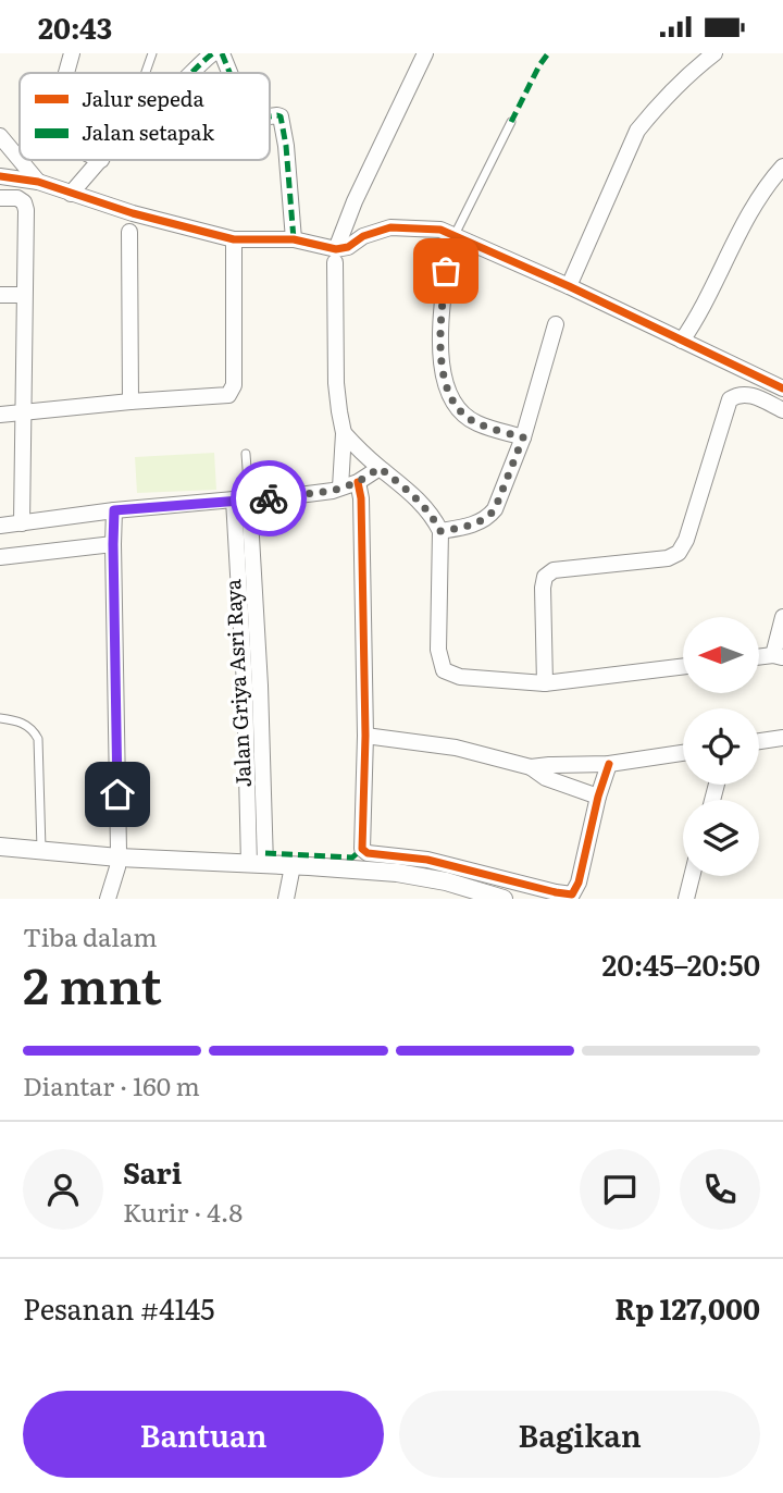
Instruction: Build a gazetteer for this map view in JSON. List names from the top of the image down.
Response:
{
  "streets": {
    "street": ["Jalan Griya Asri Raya"]
  },
  "legend": ["Jalur sepeda", "Jalan setapak"],
  "north": "left",
  "page": {
    "status": "20:43",
    "heading": ["2 mnt", "Tiba dalam", "20:45–20:50"],
    "panel": [
      "Sari",
      "Kurir · 4.8",
      "Pesanan #4145",
      "Rp 127,000"
    ],
    "bar": "Diantar · 160 m",
    "buttons": ["Bantuan", "Bagikan"]
  }
}
